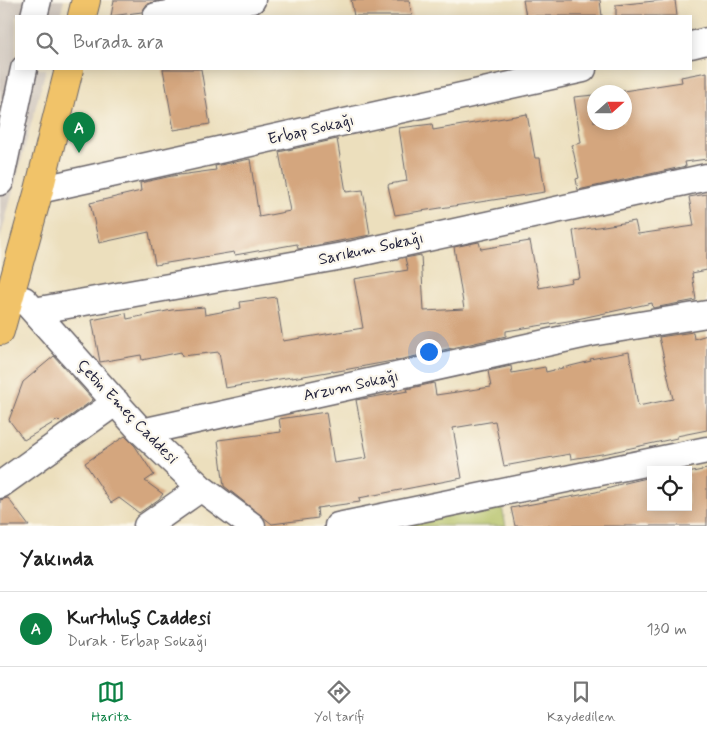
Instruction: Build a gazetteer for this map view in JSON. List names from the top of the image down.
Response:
{
  "streets": {
    "street": [
      "Erbap Sokağı",
      "Sarıkum Sokağı",
      "Arzum Sokağı",
      "Çetin Emeç Caddesi"
    ]
  },
  "crossings": [
    ["Sarıkum Sokağı", "Çetin Emeç Caddesi"],
    ["Arzum Sokağı", "Çetin Emeç Caddesi"]
  ],
  "north": "right",
  "page": {
    "search": "Burada ara",
    "pins": "A",
    "heading": "Yakında",
    "list": [
      {
        "mark": "A",
        "name": "Kurtuluş Caddesi",
        "note": "Durak · Erbap Sokağı",
        "value": "130 m"
      }
    ],
    "nav": ["Harita", "Yol tarifi", "Kaydedilen"]
  }
}
